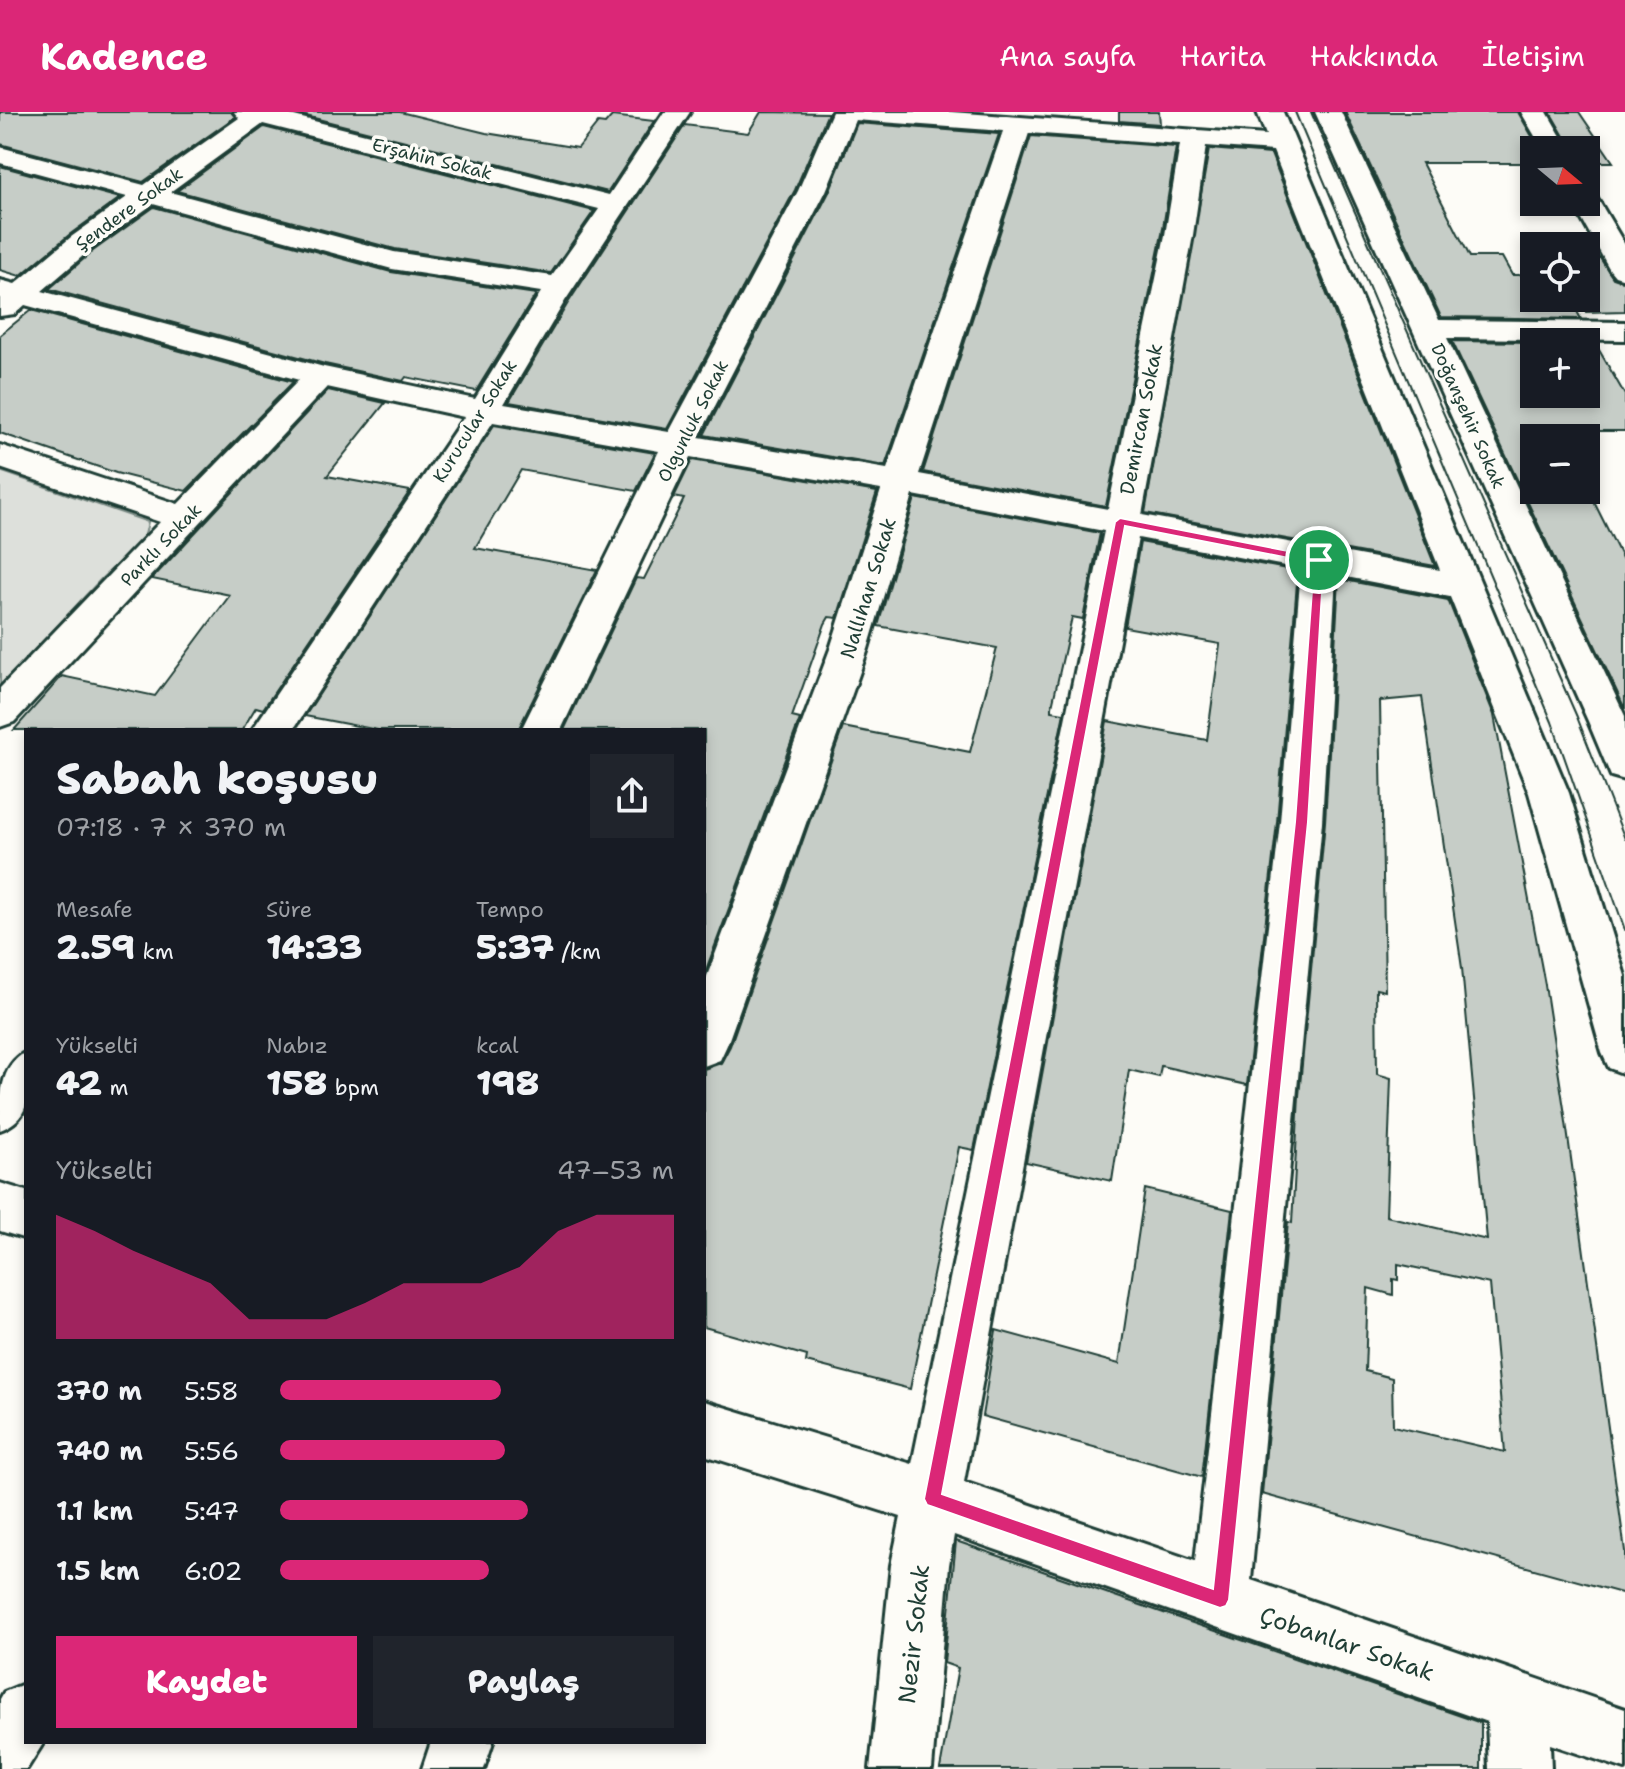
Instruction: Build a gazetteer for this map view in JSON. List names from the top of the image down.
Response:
{
  "streets": {
    "street": [
      "Erşahin Sokak",
      "Şendere Sokak",
      "Doğanşehir Sokak",
      "Demircan Sokak",
      "Kurucular Sokak",
      "Olgunluk Sokak",
      "Parklı Sokak",
      "Nallıhan Sokak",
      "Nezir Sokak",
      "Çobanlar Sokak"
    ]
  },
  "crossings": [
    ["Erşahin Sokak", "Şendere Sokak"],
    ["Erşahin Sokak", "Kurucular Sokak"],
    ["Demircan Sokak", "Nezir Sokak"],
    ["Demircan Sokak", "Çobanlar Sokak"],
    ["Nezir Sokak", "Çobanlar Sokak"]
  ],
  "north": "right",
  "page": {
    "header": "Kadence",
    "nav": [
      "Ana sayfa",
      "Harita",
      "Hakkında",
      "İletişim"
    ],
    "map_buttons": ["+", "−"],
    "heading": ["Sabah koşusu", "07:18 · 7 × 370 m"],
    "stats": [
      ["Mesafe", "2.59 km"],
      ["Süre", "14:33"],
      ["Tempo", "5:37 /km"],
      ["Yükselti", "42 m"],
      ["Nabız", "158 bpm"],
      ["kcal", "198"]
    ],
    "chart": ["Yükselti", "47–53 m"],
    "list": [
      {
        "name": "370 m",
        "note": "5:58"
      },
      {
        "name": "740 m",
        "note": "5:56"
      },
      {
        "name": "1.1 km",
        "note": "5:47"
      },
      {
        "name": "1.5 km",
        "note": "6:02"
      }
    ],
    "buttons": ["Kaydet", "Paylaş"]
  }
}
